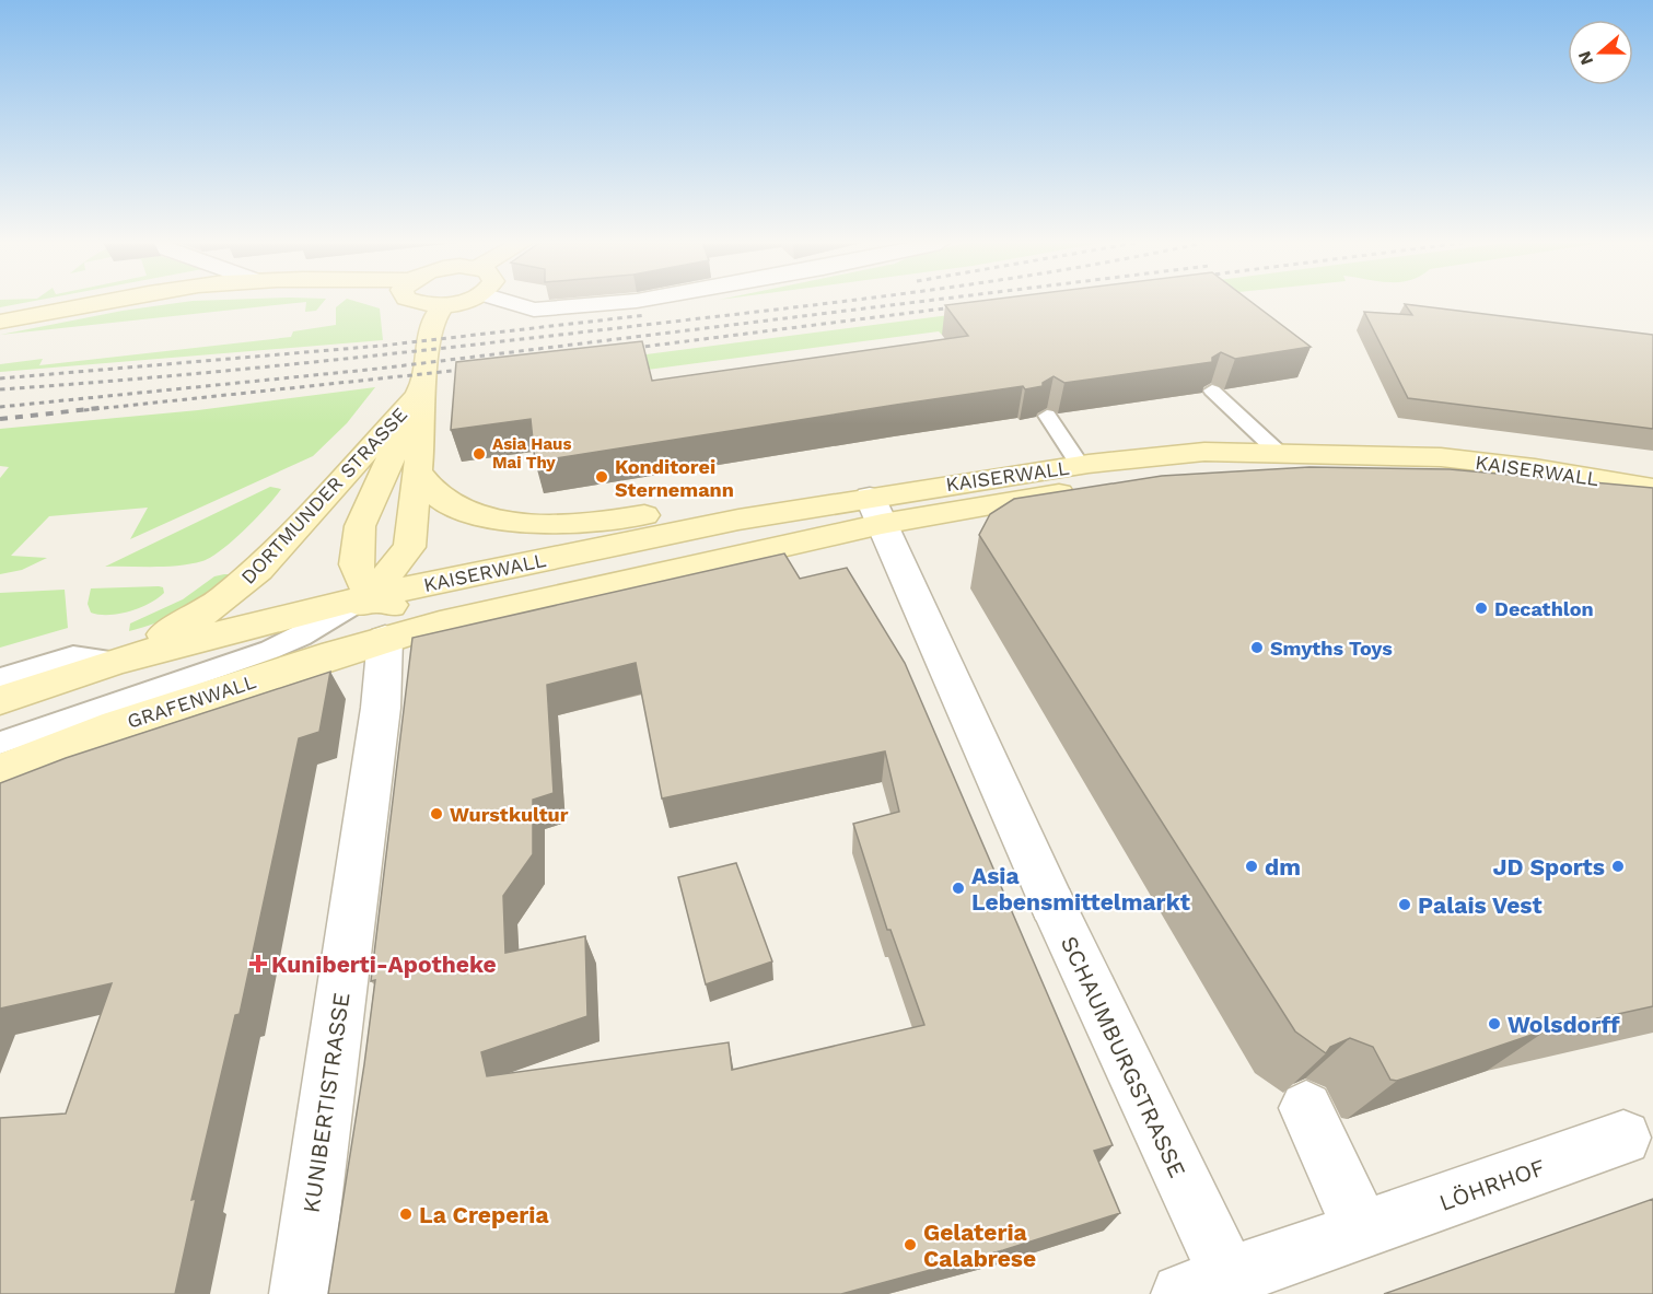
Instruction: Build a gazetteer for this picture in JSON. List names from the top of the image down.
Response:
{
  "streets": {
    "main road": ["KAISERWALL", "DORTMUNDER STRASSE", "GRAFENWALL"],
    "street": ["SCHAUMBURGSTRASSE", "KUNIBERTISTRASSE", "LÖHRHOF"]
  },
  "crossings": [
    ["KAISERWALL", "DORTMUNDER STRASSE"],
    ["KAISERWALL", "GRAFENWALL"],
    ["KAISERWALL", "SCHAUMBURGSTRASSE"],
    ["KAISERWALL", "KUNIBERTISTRASSE"],
    ["DORTMUNDER STRASSE", "GRAFENWALL"],
    ["GRAFENWALL", "KUNIBERTISTRASSE"],
    ["SCHAUMBURGSTRASSE", "LÖHRHOF"]
  ],
  "places": {
    "other": [
      "Asia Haus Mai Thy",
      "Konditorei Sternemann",
      "Decathlon",
      "Smyths Toys",
      "Wurstkultur",
      "dm",
      "JD Sports",
      "Asia Lebensmittelmarkt",
      "Palais Vest",
      "Wolsdorff",
      "La Creperia",
      "Gelateria Calabrese"
    ],
    "health": ["Kuniberti-Apotheke"]
  },
  "north": "left"
}
